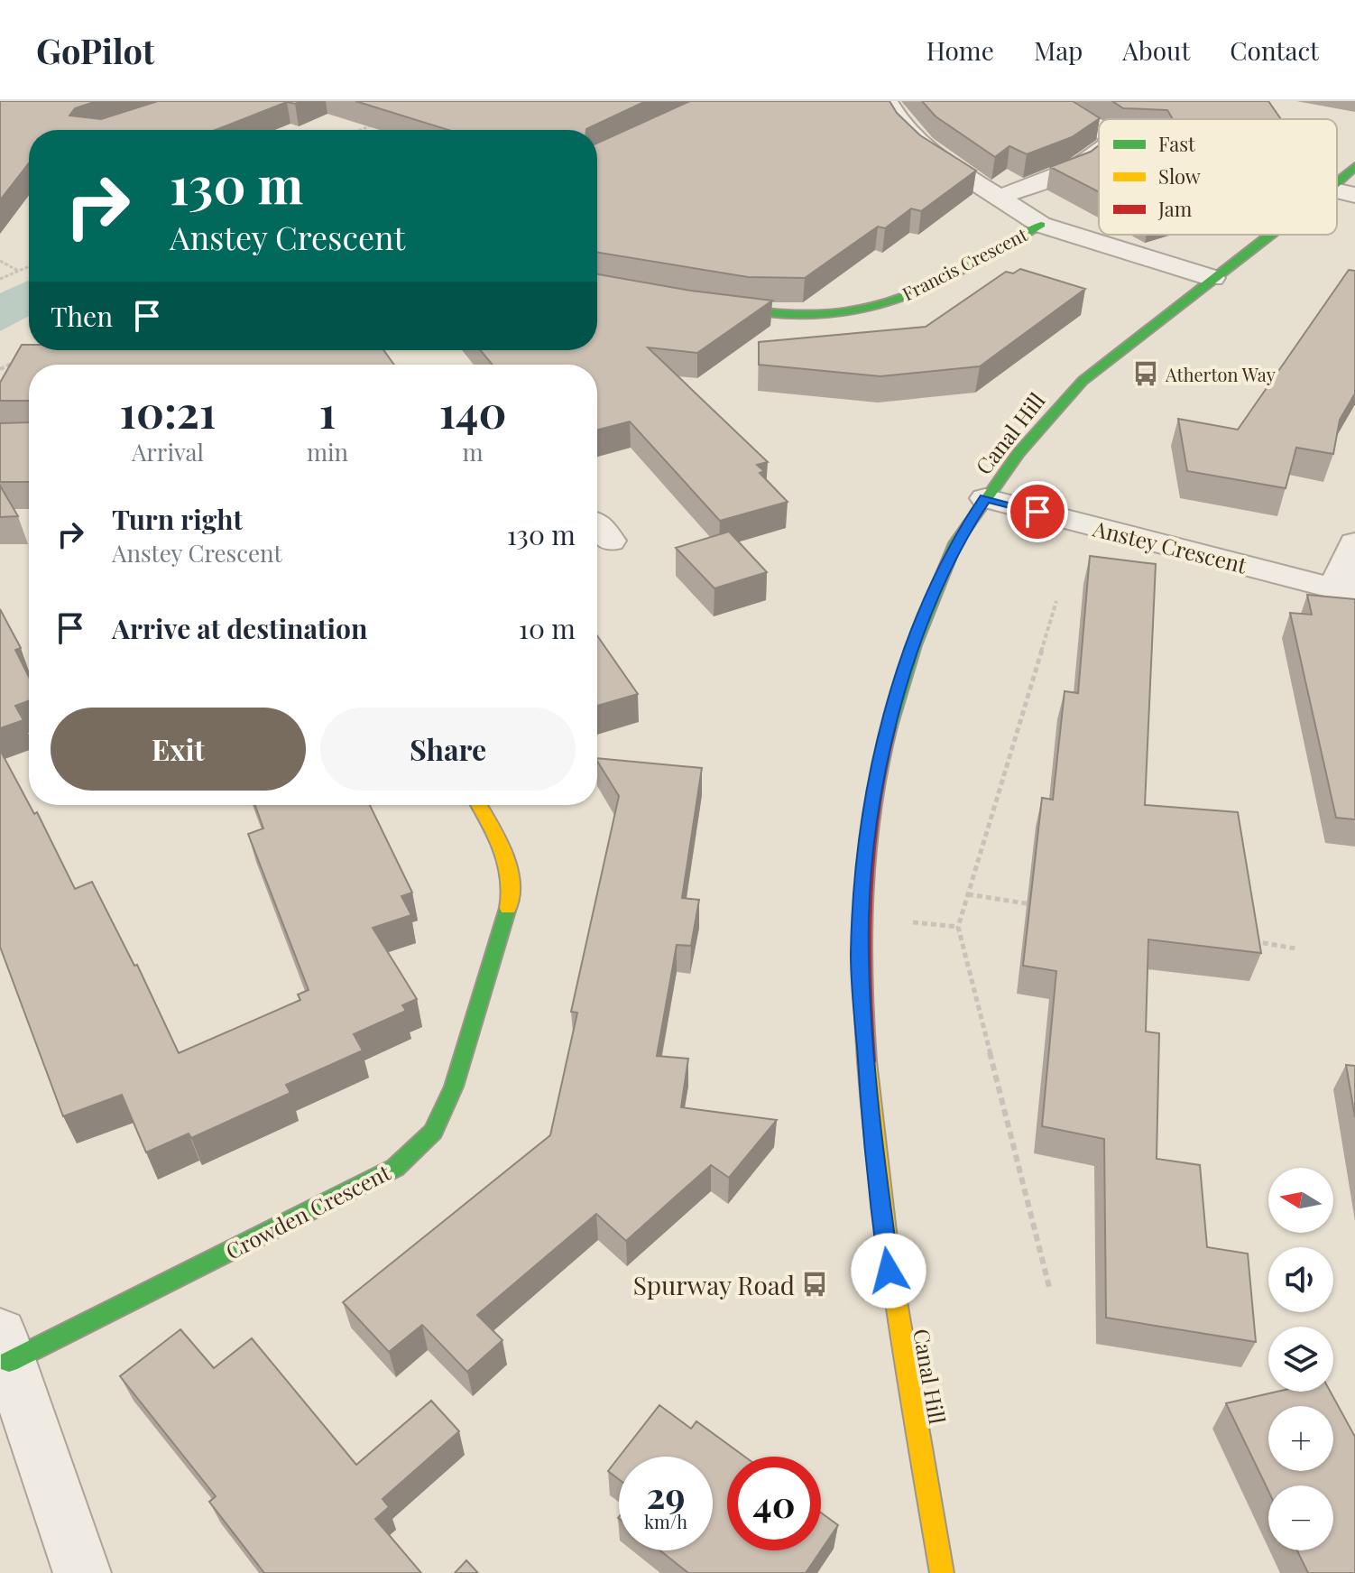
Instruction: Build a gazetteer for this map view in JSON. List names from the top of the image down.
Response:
{
  "streets": {
    "street": [
      "Francis Crescent",
      "Canal Hill",
      "Anstey Crescent",
      "Crowden Crescent"
    ]
  },
  "crossings": [
    ["Canal Hill", "Anstey Crescent"]
  ],
  "places": {
    "bus stop": ["Atherton Way", "Spurway Road"]
  },
  "legend": ["Fast", "Slow", "Jam"],
  "north": "left",
  "page": {
    "header": "GoPilot",
    "nav": [
      "Home",
      "Map",
      "About",
      "Contact"
    ],
    "turn": ["130 m", "Anstey Crescent"],
    "then": "Then",
    "eta": [
      "10:21",
      "Arrival",
      "1",
      "min",
      "140",
      "m"
    ],
    "list": [
      {
        "name": "Turn right",
        "note": "Anstey Crescent",
        "value": "130 m"
      },
      {
        "name": "Arrive at destination",
        "value": "10 m"
      }
    ],
    "buttons": ["Exit", "Share"],
    "map_buttons": ["+", "−"],
    "speed": "29 km/h",
    "limit": "40"
  }
}
